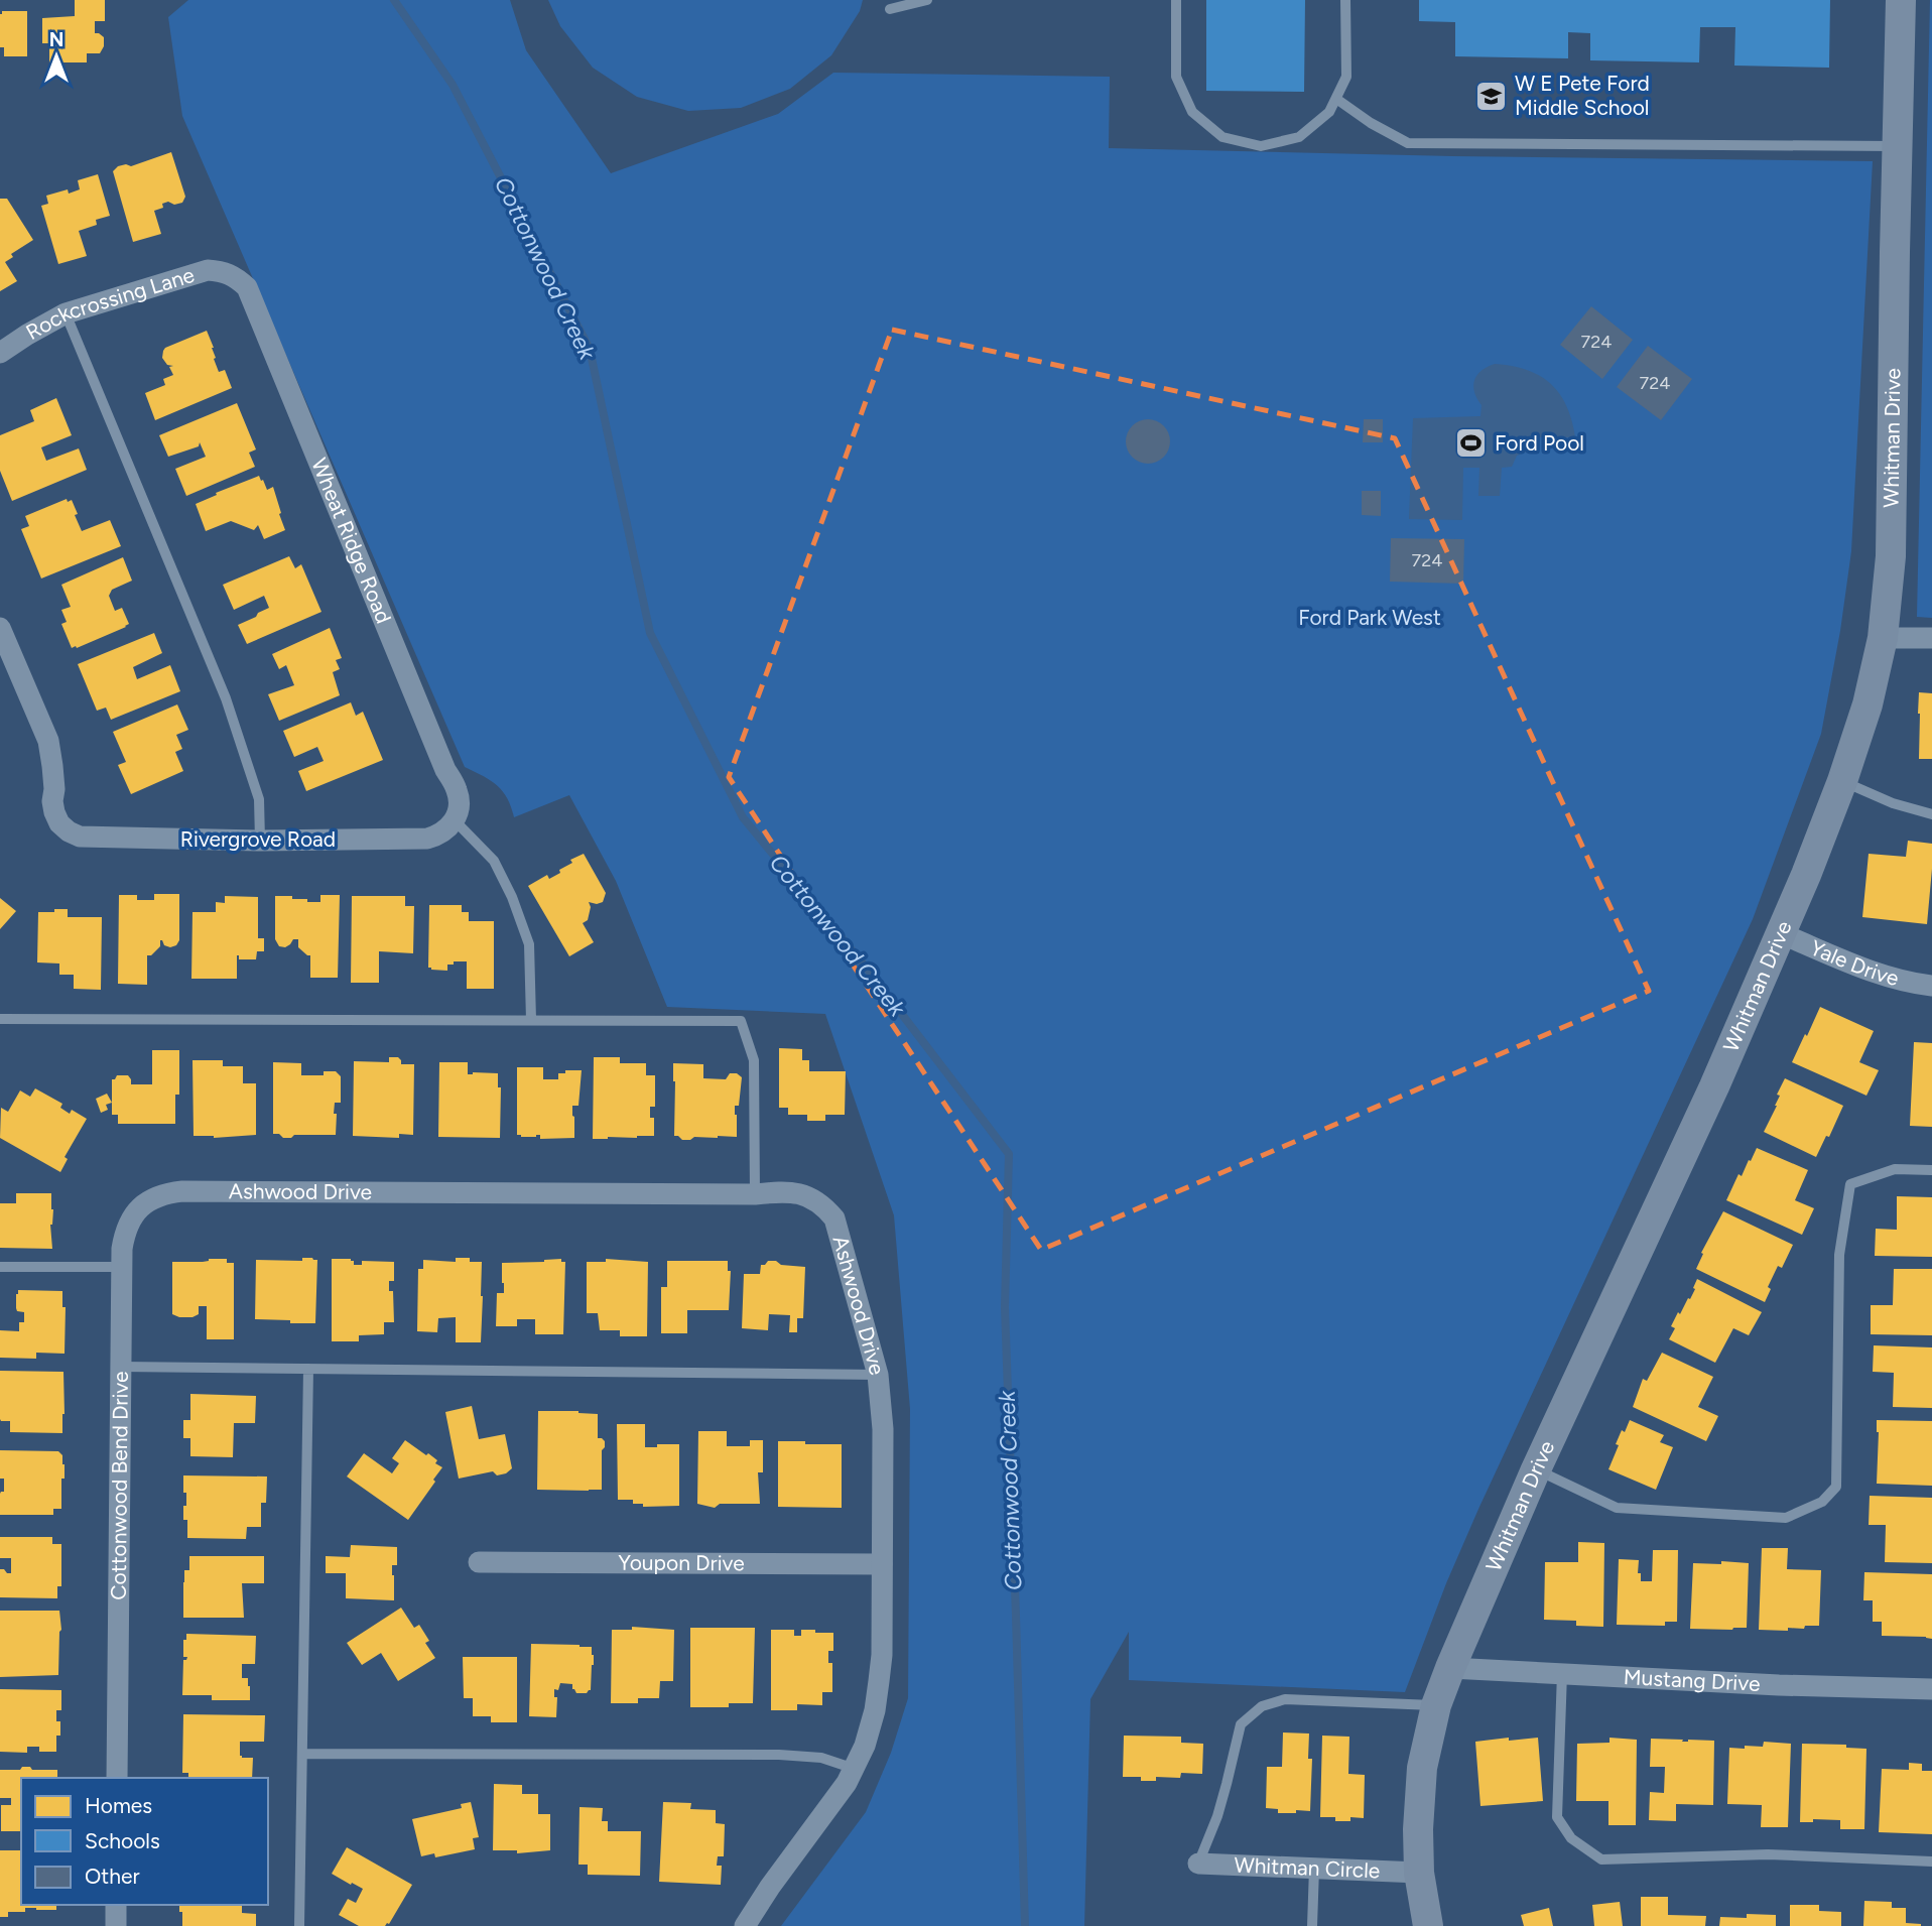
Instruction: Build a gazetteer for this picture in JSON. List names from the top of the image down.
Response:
{
  "streets": {
    "street": [
      "Rockcrossing Lane",
      "Whitman Drive",
      "Wheat Ridge Road",
      "Rivergrove Road",
      "Yale Drive",
      "Ashwood Drive",
      "Cottonwood Bend Drive",
      "Youpon Drive",
      "Mustang Drive",
      "Whitman Circle"
    ]
  },
  "crossings": [
    ["Rockcrossing Lane", "Wheat Ridge Road"],
    ["Whitman Drive", "Yale Drive"],
    ["Whitman Drive", "Mustang Drive"],
    ["Whitman Drive", "Whitman Circle"],
    ["Wheat Ridge Road", "Rivergrove Road"],
    ["Ashwood Drive", "Cottonwood Bend Drive"],
    ["Ashwood Drive", "Youpon Drive"]
  ],
  "water": ["Cottonwood Creek"],
  "parks": ["Ford Park West"],
  "places": {
    "school or university": ["W E Pete Ford Middle School"],
    "sports": ["Ford Pool"]
  },
  "house_numbers": ["724", "724", "724"],
  "legend": ["Homes", "Schools", "Other"],
  "north": "top"
}
